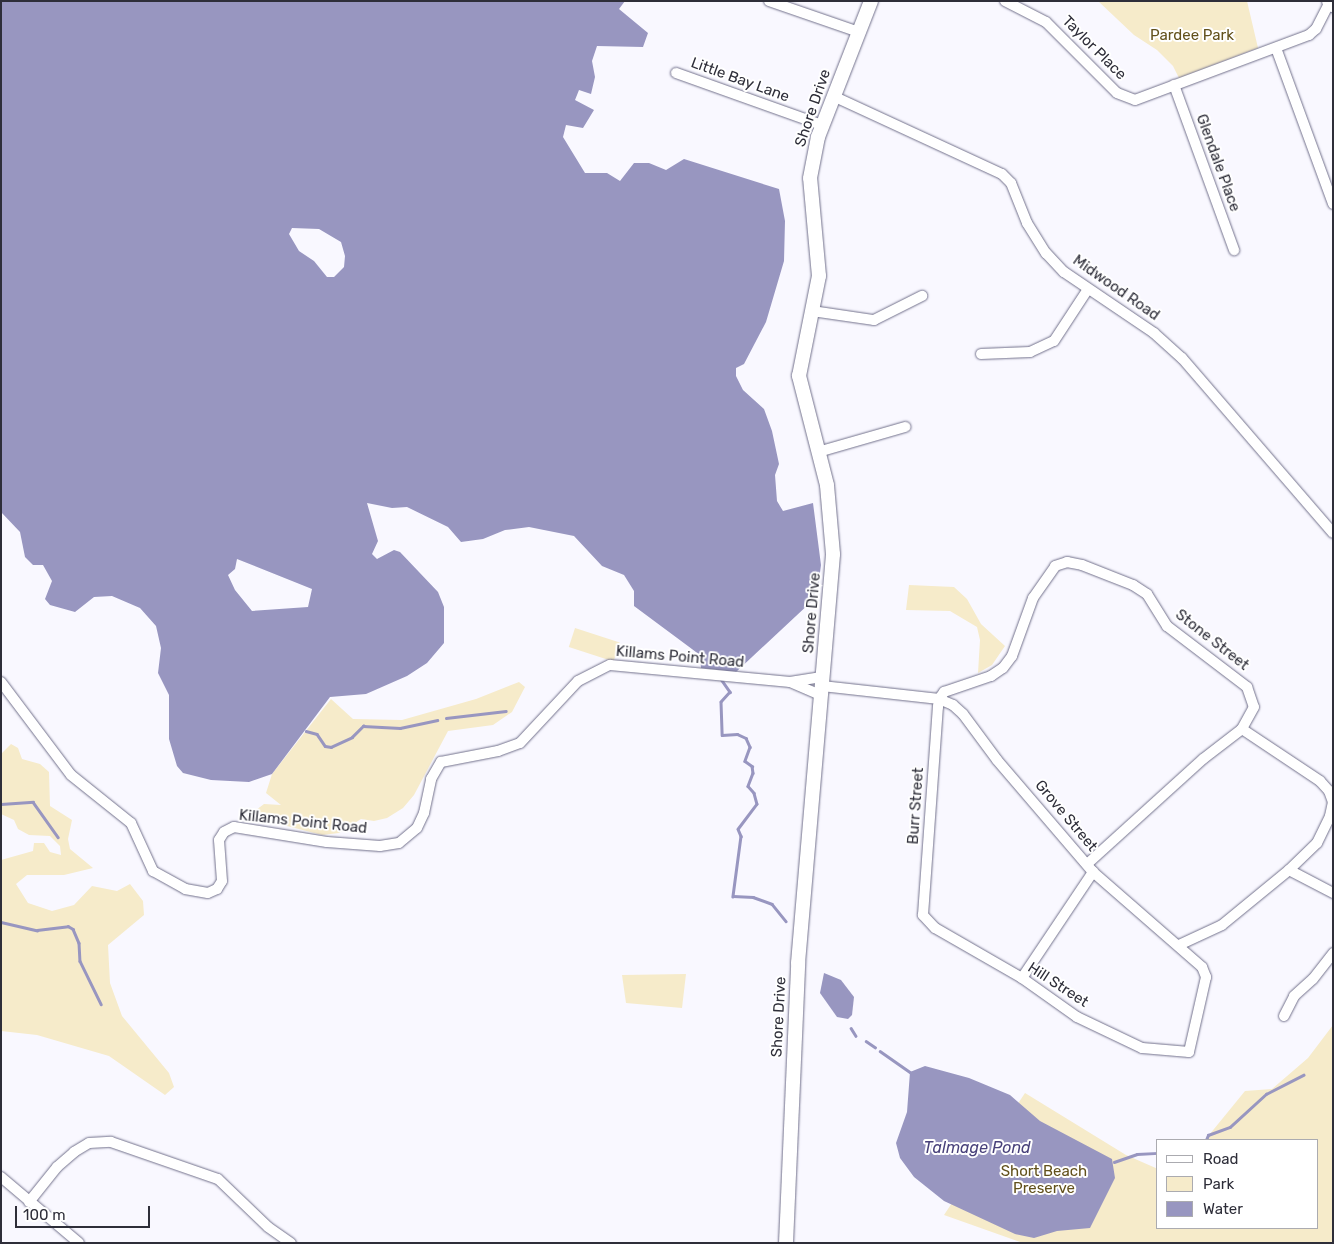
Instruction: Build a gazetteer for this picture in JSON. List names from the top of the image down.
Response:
{
  "streets": {
    "main road": ["Shore Drive"],
    "street": [
      "Taylor Place",
      "Little Bay Lane",
      "Glendale Place",
      "Midwood Road",
      "Stone Street",
      "Killams Point Road",
      "Burr Street",
      "Grove Street",
      "Hill Street"
    ]
  },
  "crossings": [
    ["Taylor Place", "Glendale Place"],
    ["Little Bay Lane", "Shore Drive"],
    ["Shore Drive", "Midwood Road"],
    ["Shore Drive", "Killams Point Road"],
    ["Shore Drive", "Grove Street"],
    ["Stone Street", "Burr Street"],
    ["Stone Street", "Grove Street"],
    ["Stone Street", "Hill Street"],
    ["Killams Point Road", "Grove Street"],
    ["Burr Street", "Grove Street"],
    ["Burr Street", "Hill Street"],
    ["Grove Street", "Hill Street"]
  ],
  "water": ["Talmage Pond"],
  "parks": ["Pardee Park", "Short Beach Preserve"],
  "legend": ["Road", "Park", "Water"],
  "scale_bar": "100 m"
}
